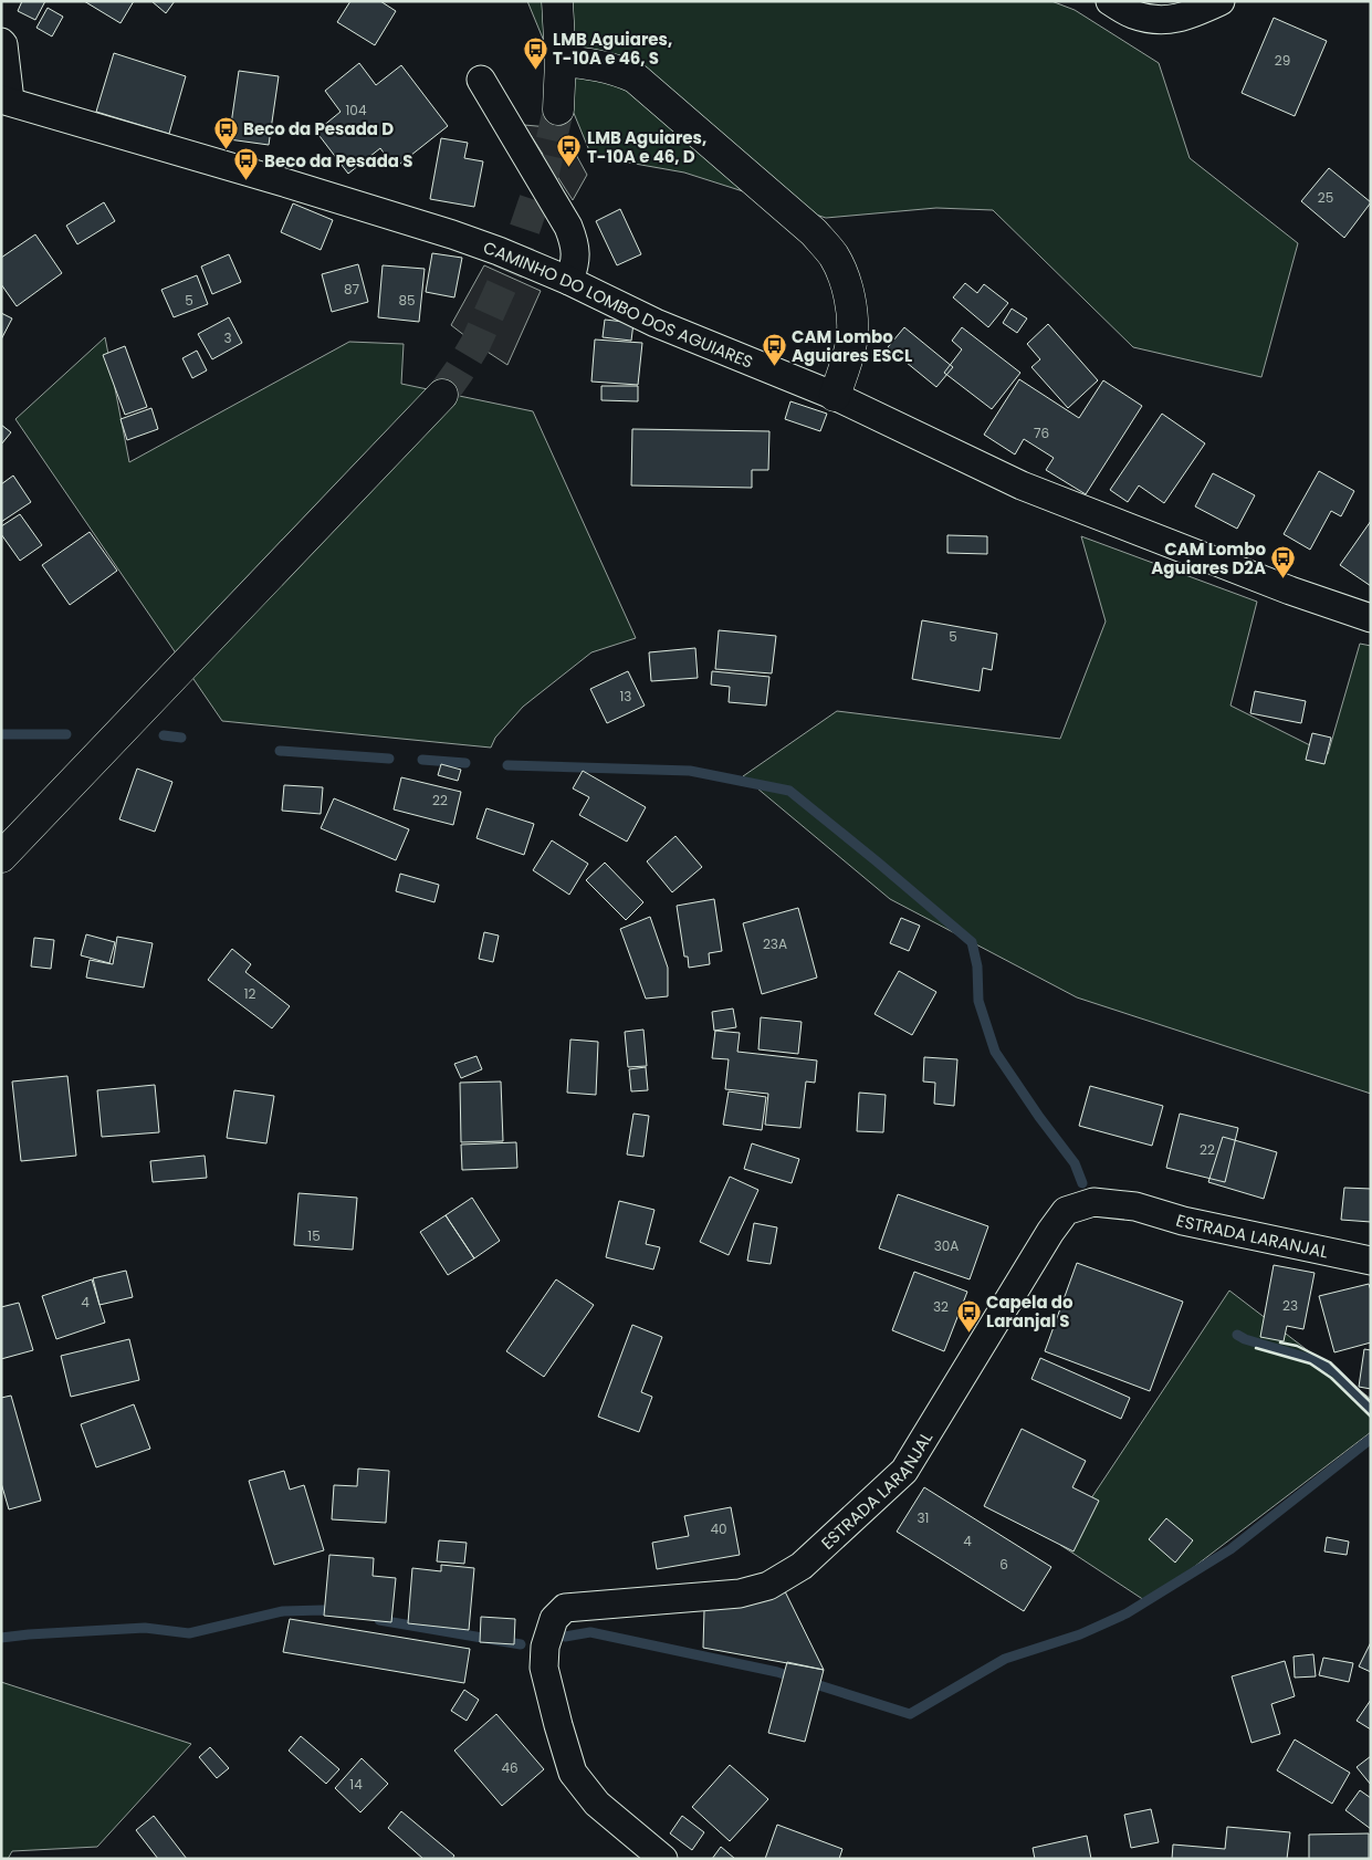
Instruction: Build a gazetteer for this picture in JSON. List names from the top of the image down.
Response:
{
  "streets": {
    "street": ["CAMINHO DO LOMBO DOS AGUIARES", "ESTRADA LARANJAL"]
  },
  "places": {
    "bus stop": [
      "LMB Aguiares, T-10A e 46, S",
      "Beco da Pesada D",
      "LMB Aguiares, T-10A e 46, D",
      "Beco da Pesada S",
      "CAM Lombo Aguiares ESCL",
      "CAM Lombo Aguiares D2A",
      "Capela do Laranjal S"
    ]
  },
  "house_numbers": [
    "29",
    "104",
    "25",
    "87",
    "5",
    "85",
    "3",
    "76",
    "5",
    "13",
    "22",
    "23A",
    "12",
    "22",
    "15",
    "30A",
    "4",
    "23",
    "32",
    "31",
    "40",
    "4",
    "6",
    "46",
    "14"
  ]
}
